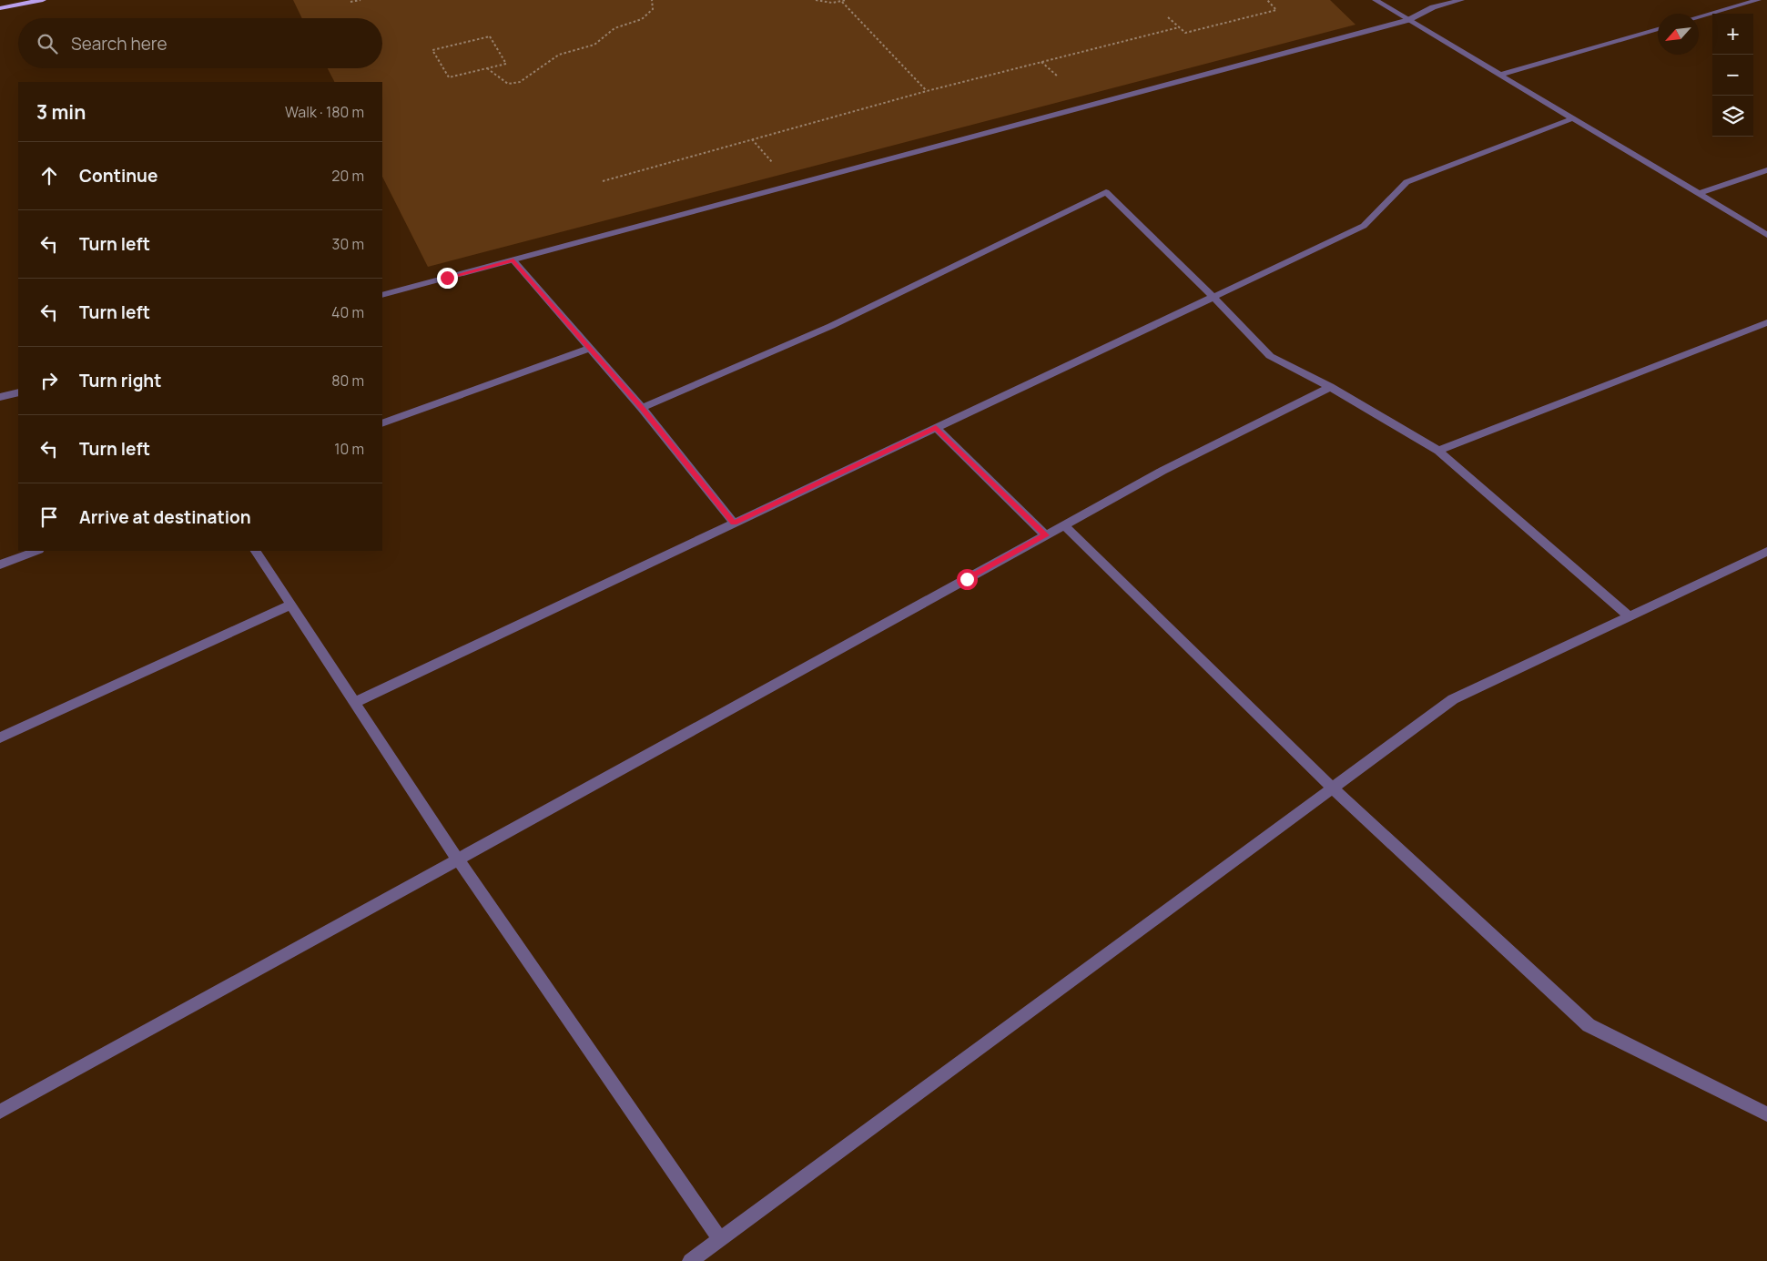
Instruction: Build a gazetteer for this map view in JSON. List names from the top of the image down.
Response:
{
  "north": "bottom left",
  "page": {
    "map_buttons": ["+", "−"],
    "search": "Search here",
    "heading": ["3 min", "Walk · 180 m"],
    "list": [
      ["Continue", "20 m"],
      ["Turn left", "30 m"],
      ["Turn left", "40 m"],
      ["Turn right", "80 m"],
      ["Turn left", "10 m"],
      "Arrive at destination"
    ]
  }
}
